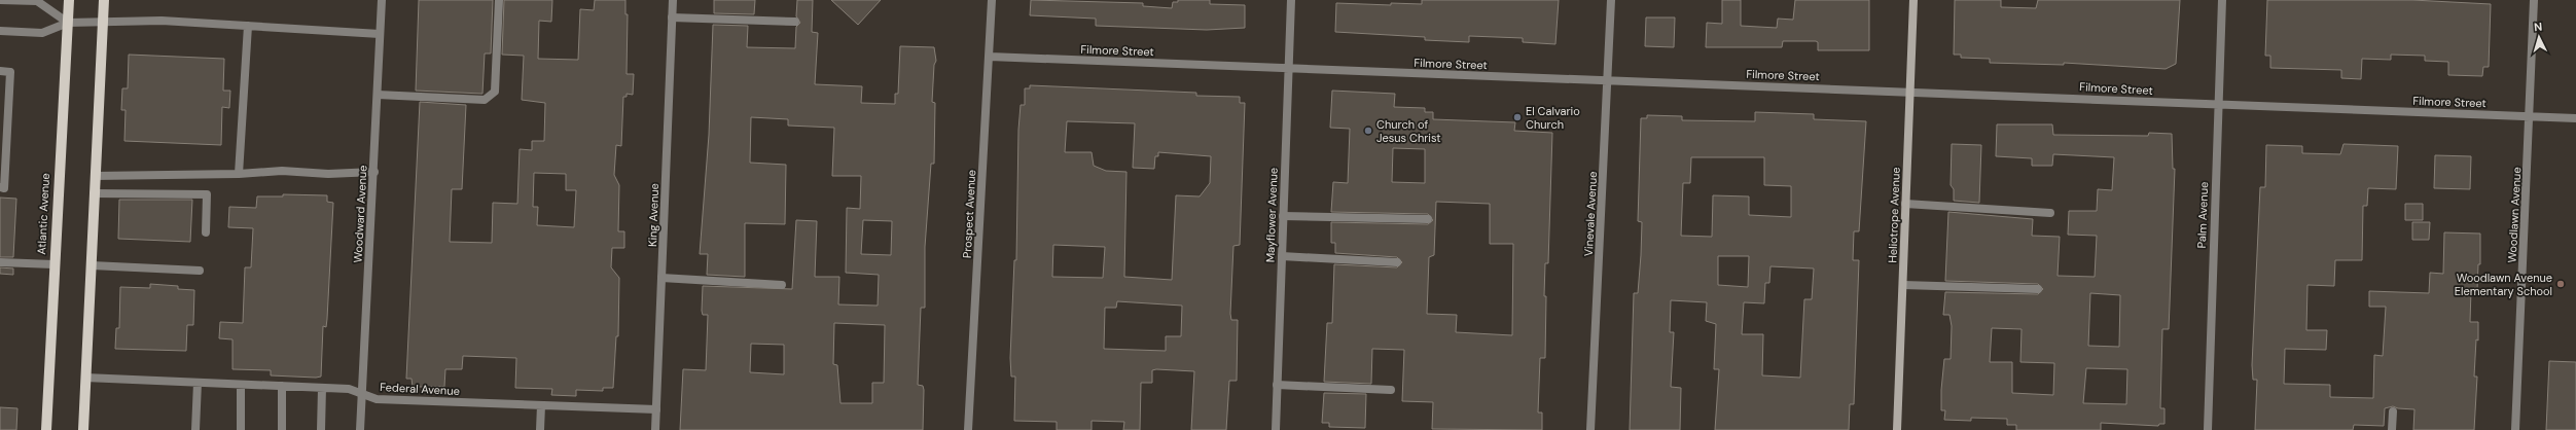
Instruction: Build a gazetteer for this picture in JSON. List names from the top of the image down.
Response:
{
  "streets": {
    "main road": ["Atlantic Avenue"],
    "street": [
      "Filmore Street",
      "Woodward Avenue",
      "Prospect Avenue",
      "Vinevale Avenue",
      "King Avenue",
      "Mayflower Avenue",
      "Heliotrope Avenue",
      "Palm Avenue",
      "Woodlawn Avenue",
      "Federal Avenue"
    ]
  },
  "crossings": [
    ["Filmore Street", "Prospect Avenue"],
    ["Filmore Street", "Vinevale Avenue"],
    ["Filmore Street", "Mayflower Avenue"],
    ["Filmore Street", "Heliotrope Avenue"],
    ["Filmore Street", "Palm Avenue"],
    ["Filmore Street", "Woodlawn Avenue"],
    ["Woodward Avenue", "Federal Avenue"],
    ["King Avenue", "Federal Avenue"]
  ],
  "places": ["El Calvario Church", "Church of Jesus Christ", "Woodlawn Avenue Elementary School"],
  "north": "top"
}
